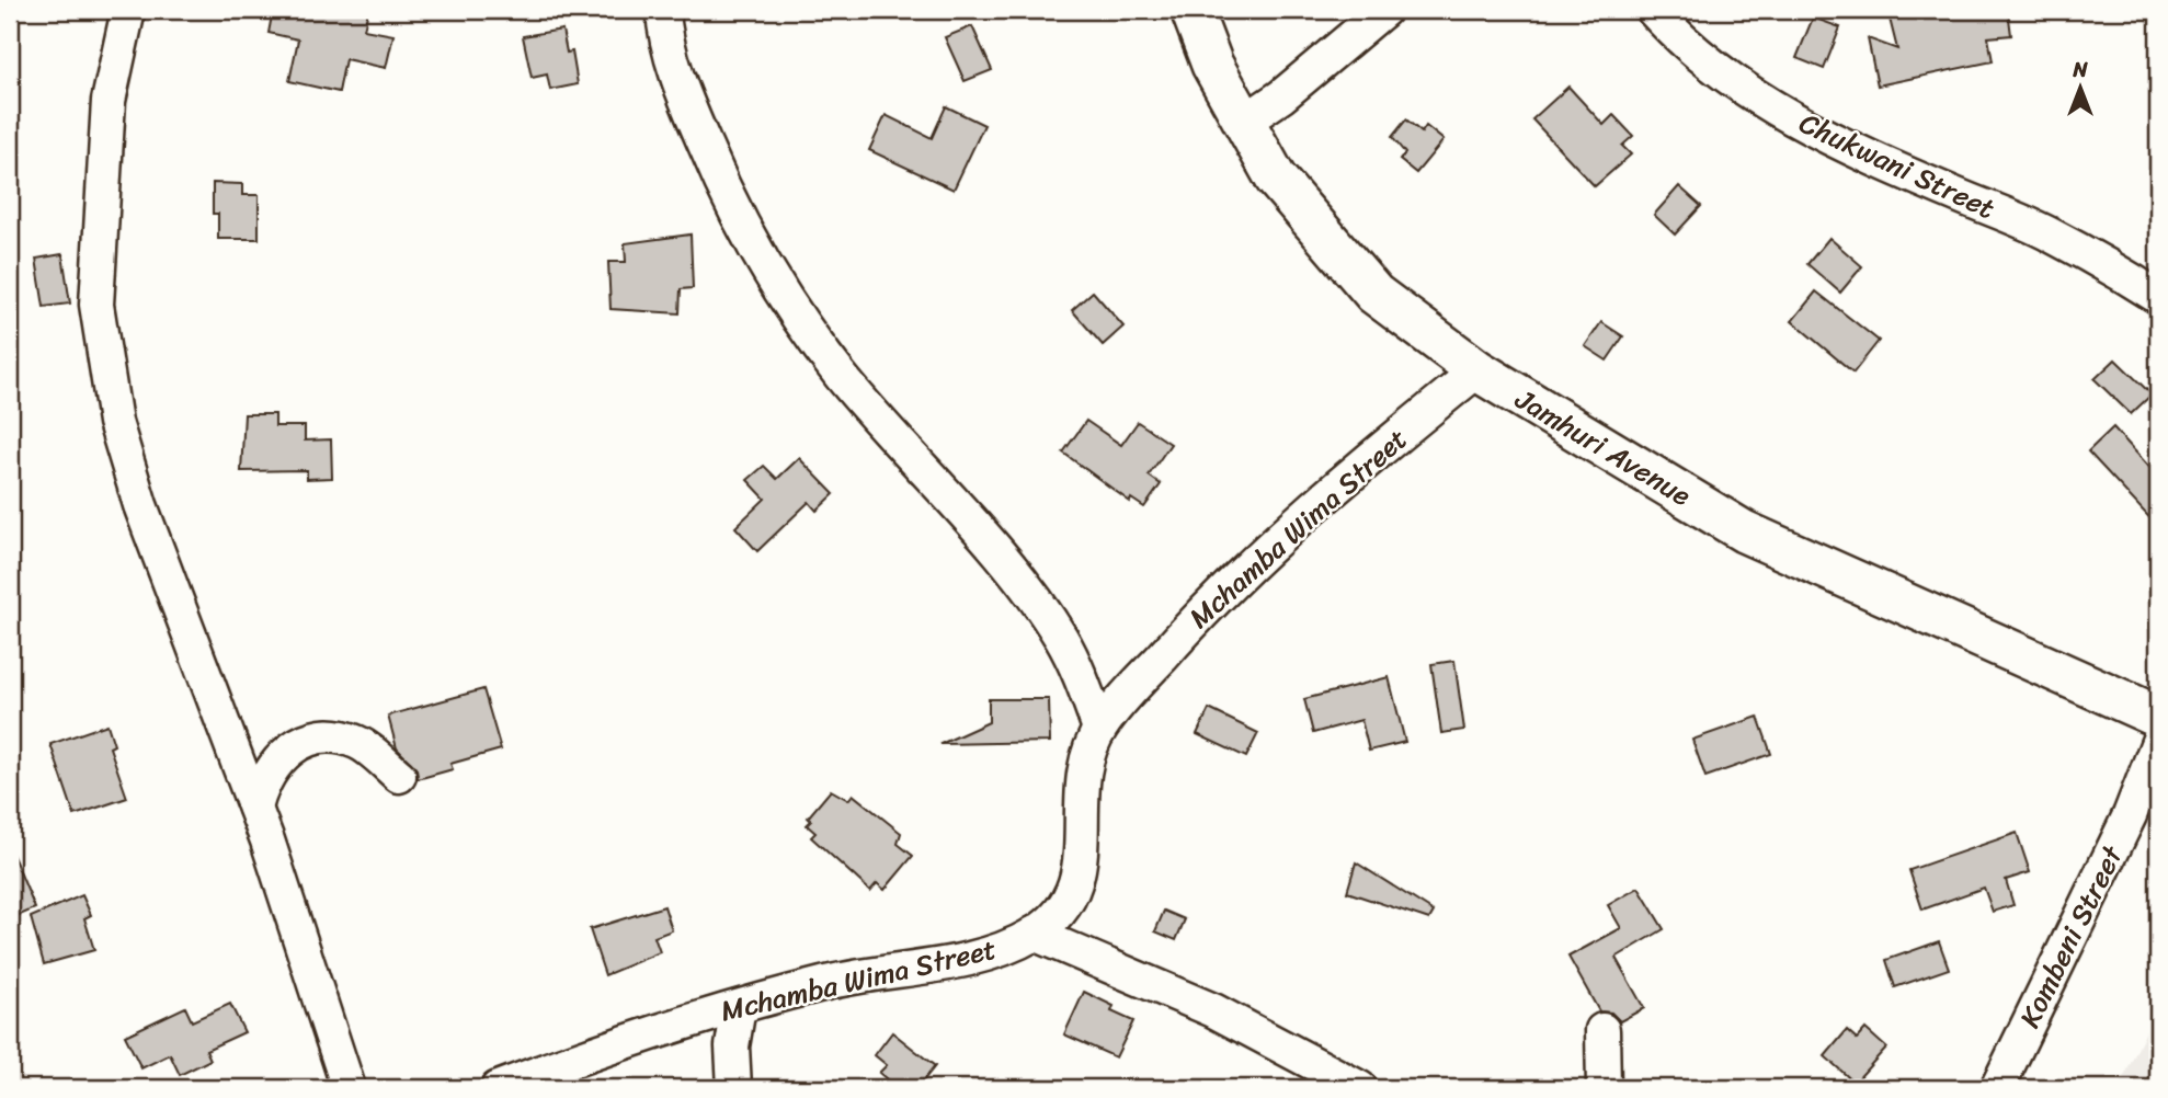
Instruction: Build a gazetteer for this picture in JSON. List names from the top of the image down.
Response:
{
  "streets": {
    "street": [
      "Chukwani Street",
      "Jamhuri Avenue",
      "Mchamba Wima Street",
      "Kombeni Street"
    ]
  },
  "crossings": [
    ["Jamhuri Avenue", "Mchamba Wima Street"]
  ],
  "north": "top"
}
